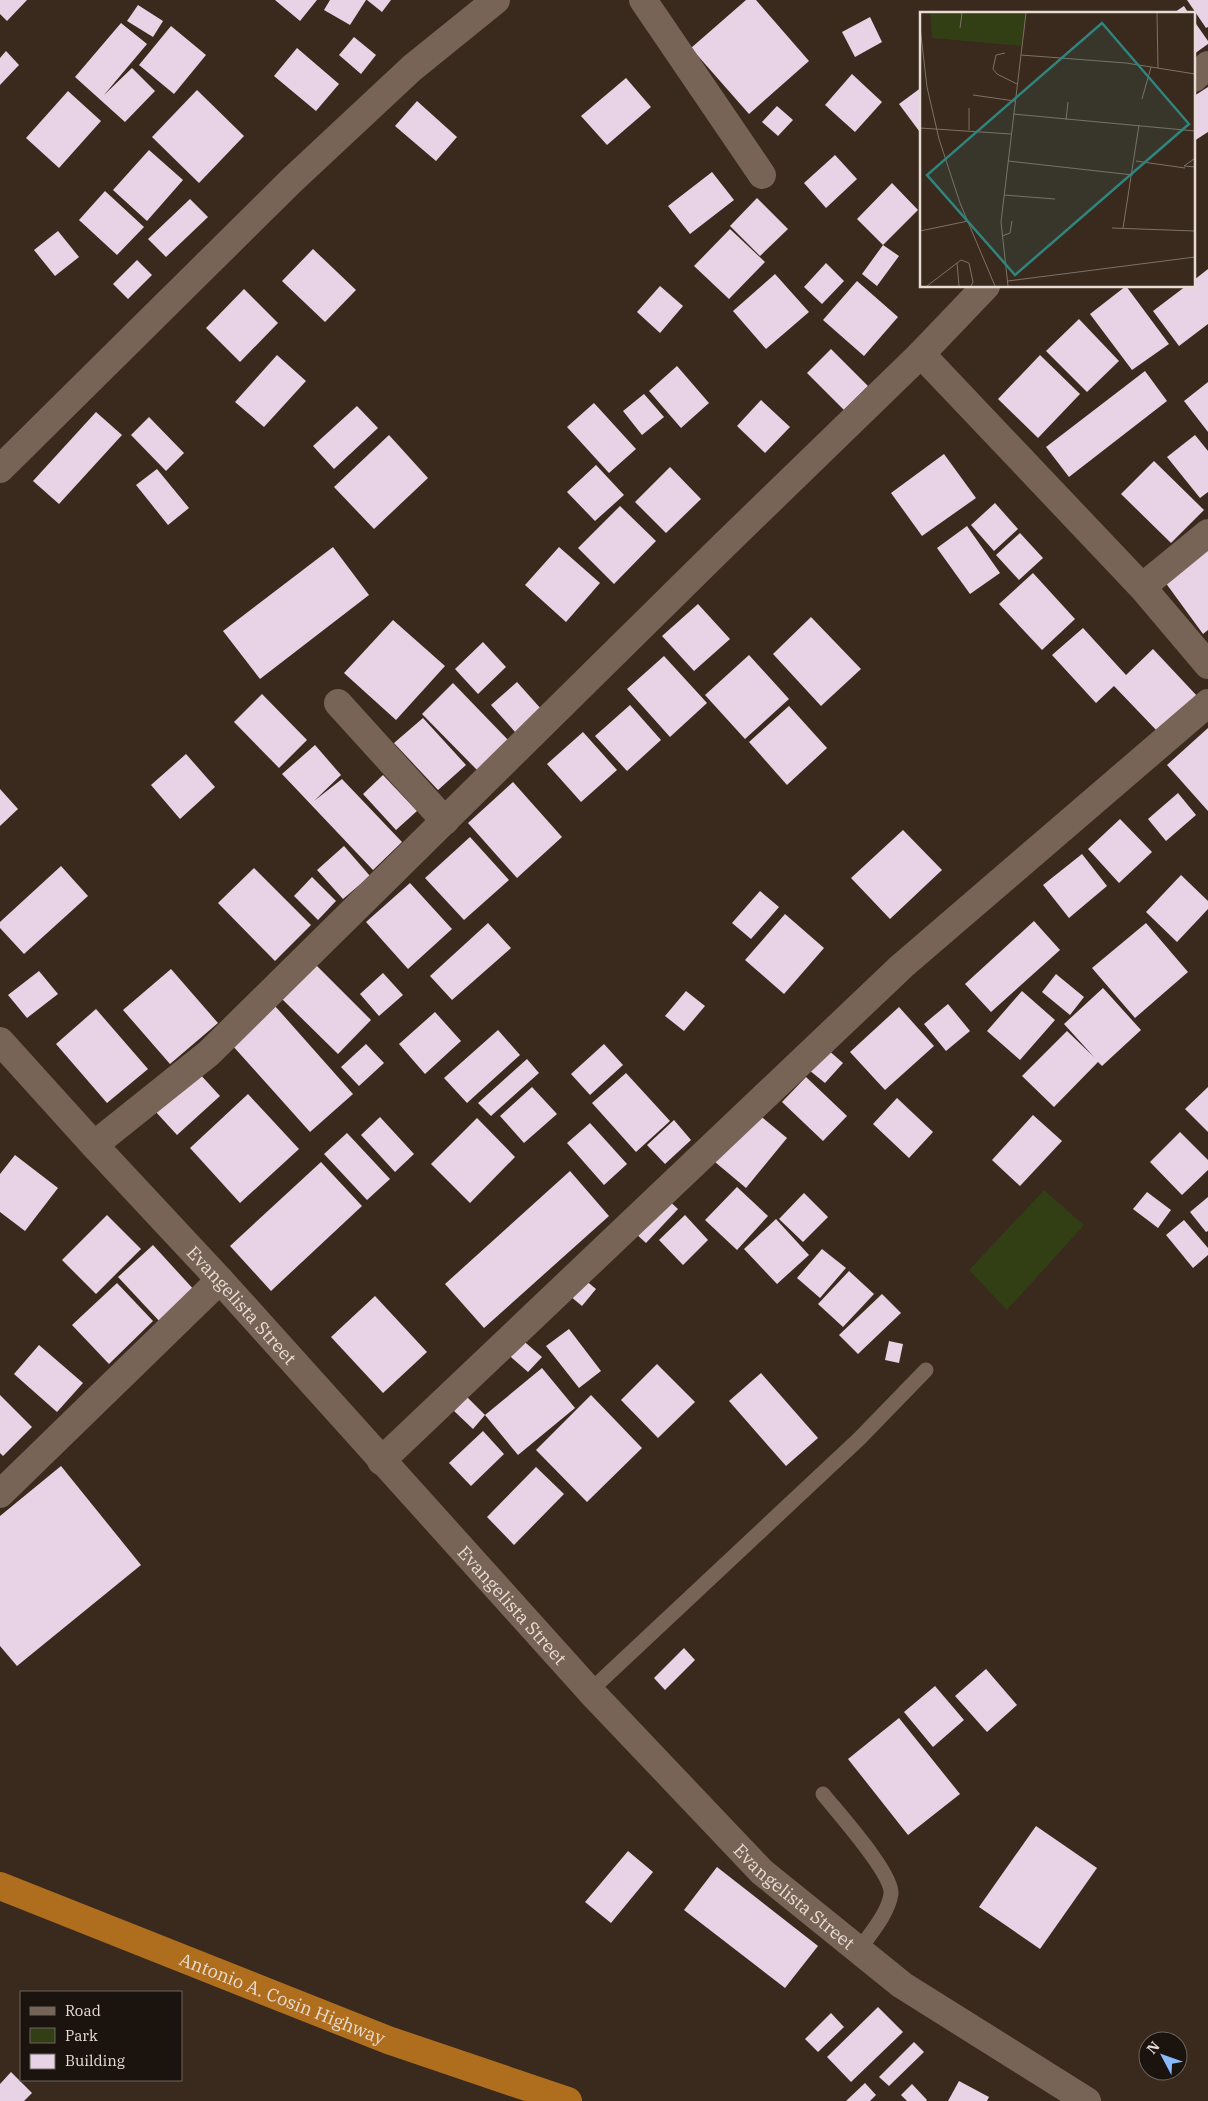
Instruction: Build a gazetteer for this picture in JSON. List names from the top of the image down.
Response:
{
  "streets": {
    "highway": ["Antonio A. Cosin Highway"],
    "street": ["Evangelista Street"]
  },
  "legend": ["Road", "Park", "Building"],
  "north": "top left"
}
